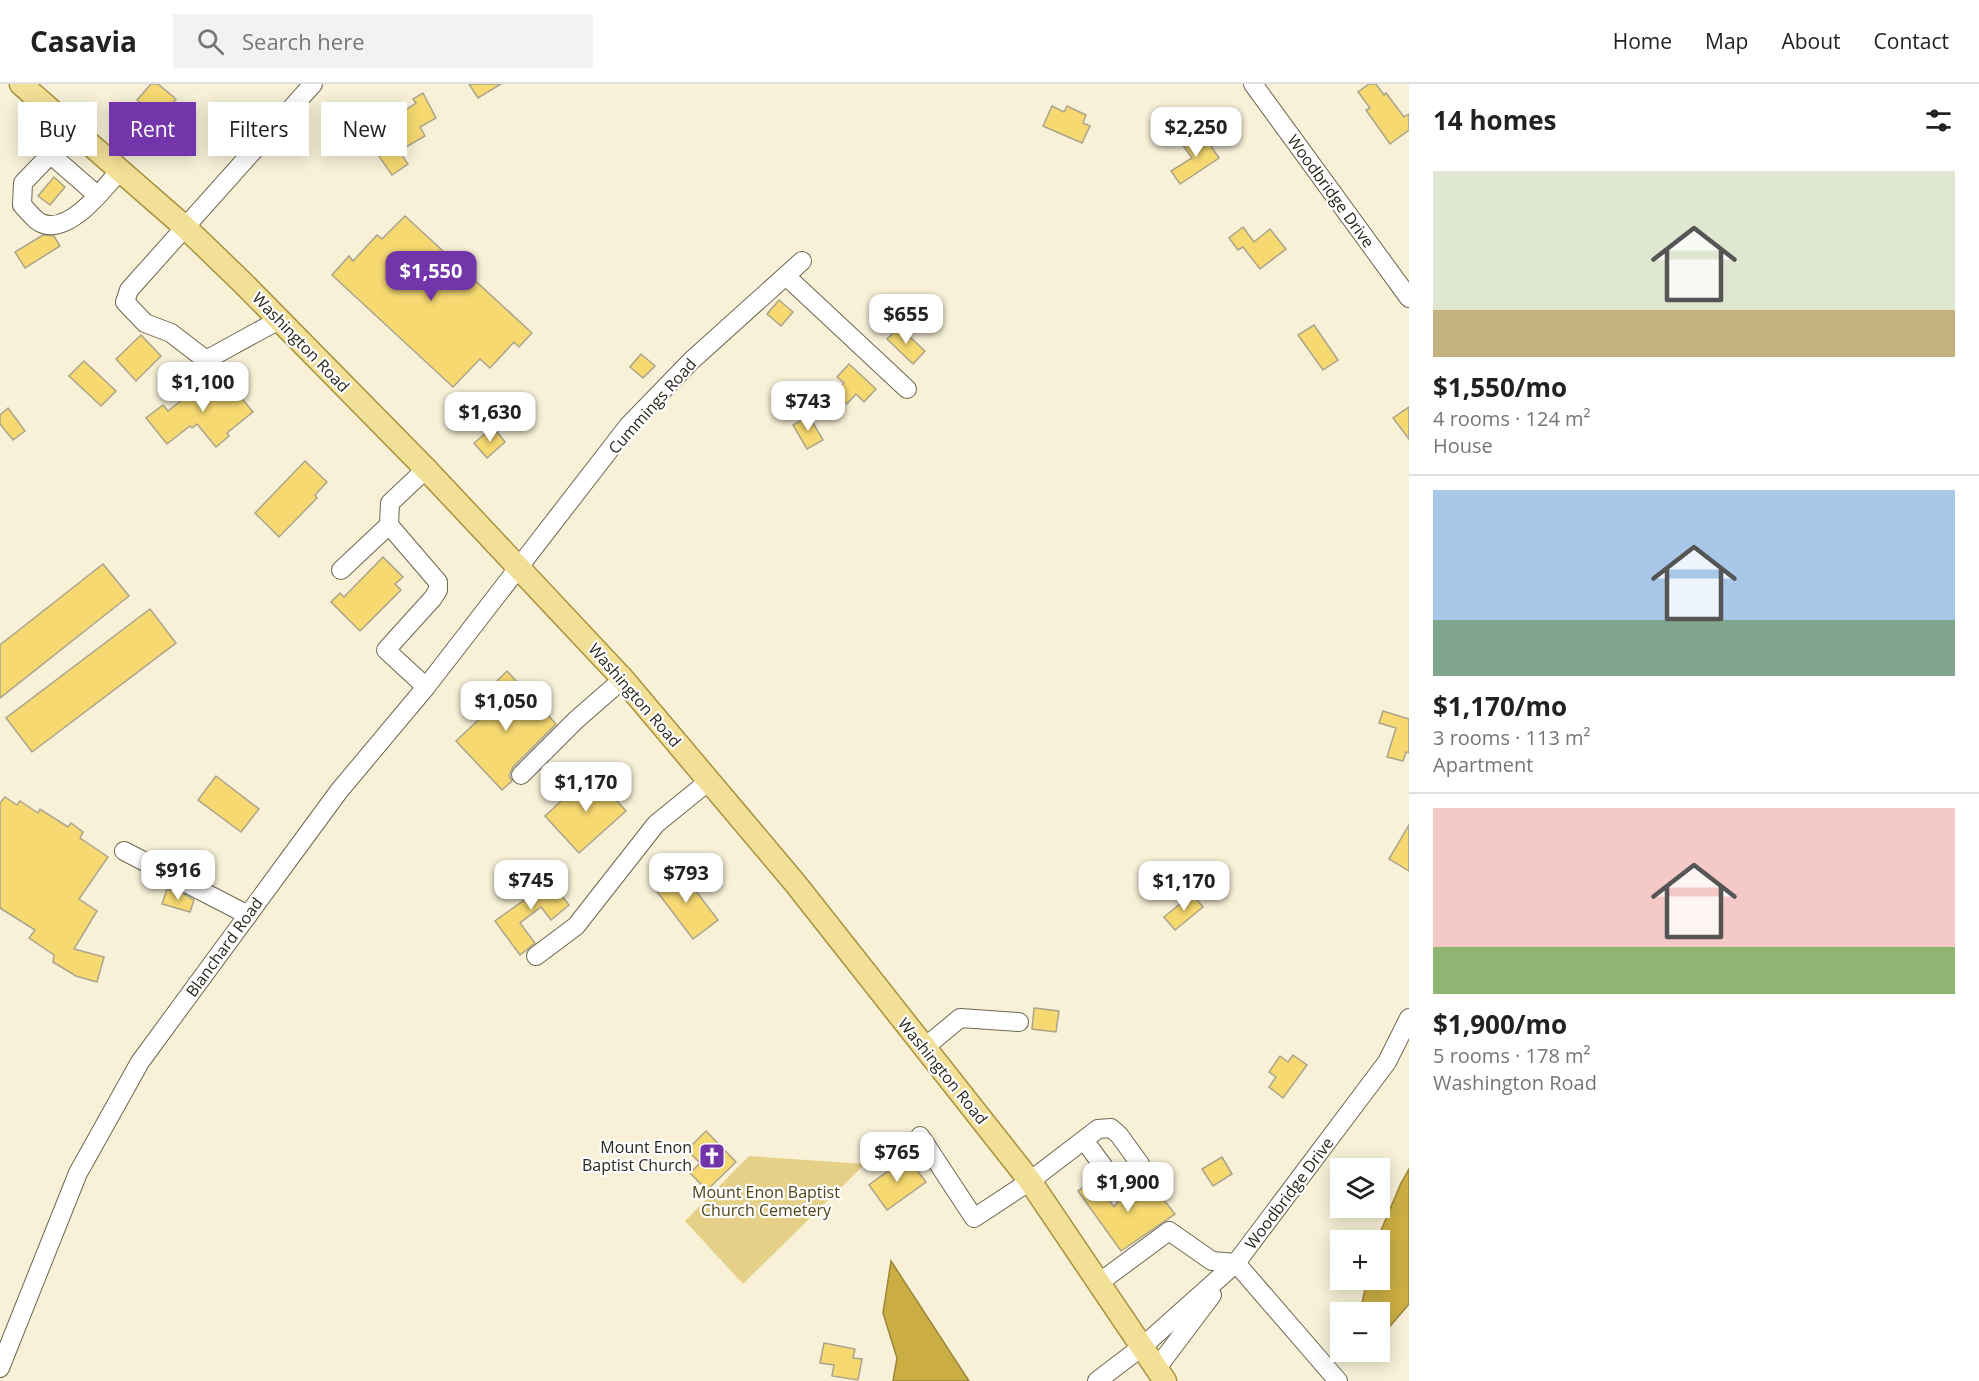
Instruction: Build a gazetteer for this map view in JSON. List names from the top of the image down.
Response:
{
  "streets": {
    "main road": ["Washington Road"],
    "street": ["Woodbridge Drive", "Cummings Road", "Blanchard Road"]
  },
  "crossings": [
    ["Woodbridge Drive", "Washington Road"],
    ["Washington Road", "Cummings Road"],
    ["Washington Road", "Blanchard Road"],
    ["Cummings Road", "Blanchard Road"]
  ],
  "parks": ["Mount Enon Baptist Church Cemetery"],
  "places": {
    "church": ["Mount Enon Baptist Church"]
  },
  "page": {
    "header": "Casavia",
    "search": "Search here",
    "nav": [
      "Home",
      "Map",
      "About",
      "Contact"
    ],
    "heading": "14 homes",
    "chip": [
      "Buy",
      "Rent",
      "Filters",
      "New"
    ],
    "price": [
      "$2,250",
      "$1,550",
      "$655",
      "$1,100",
      "$743",
      "$1,630",
      "$1,050",
      "$1,170",
      "$916",
      "$793",
      "$745",
      "$1,170",
      "$765",
      "$1,900"
    ],
    "list": [
      {
        "name": "$1,550/mo",
        "note": "4 rooms · 124 m² · House"
      },
      {
        "name": "$1,170/mo",
        "note": "3 rooms · 113 m² · Apartment"
      },
      {
        "name": "$1,900/mo",
        "note": "5 rooms · 178 m² · Washington Road"
      }
    ],
    "map_buttons": ["+", "−"]
  }
}
